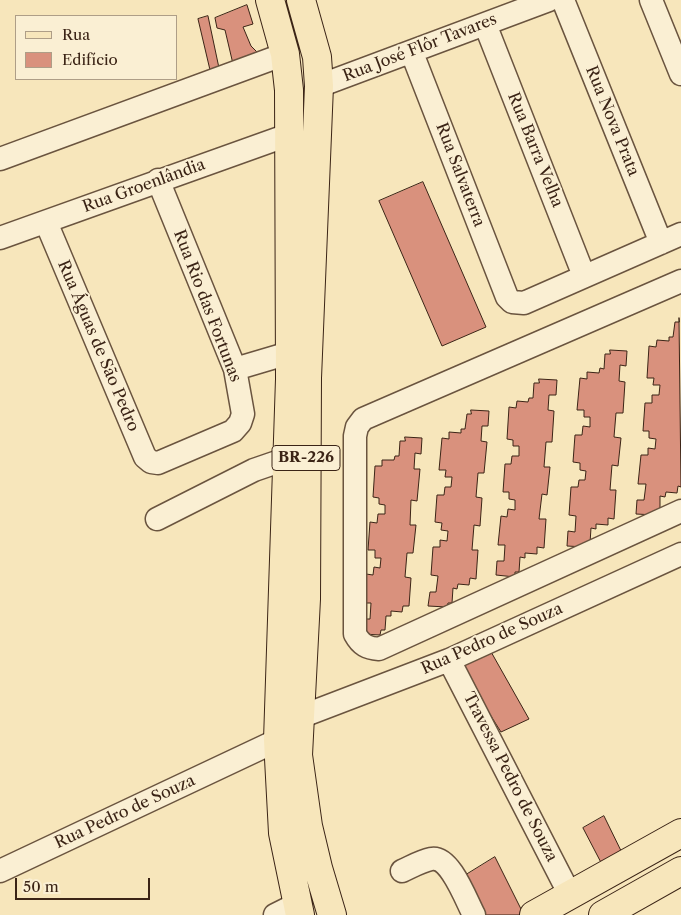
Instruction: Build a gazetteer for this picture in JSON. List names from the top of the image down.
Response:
{
  "streets": {
    "main road": ["BR-226"],
    "street": [
      "Rua José Flôr Tavares",
      "Rua Nova Prata",
      "Rua Barra Velha",
      "Rua Salvaterra",
      "Rua Groenlândia",
      "Rua Rio das Fortunas",
      "Rua Águas de São Pedro",
      "Rua Pedro de Souza",
      "Travessa Pedro de Souza"
    ]
  },
  "crossings": [
    ["Rua José Flôr Tavares", "Rua Barra Velha"],
    ["Rua José Flôr Tavares", "Rua Salvaterra"],
    ["Rua José Flôr Tavares", "BR-226"],
    ["Rua Barra Velha", "Rua Salvaterra"],
    ["Rua Groenlândia", "Rua Rio das Fortunas"],
    ["Rua Groenlândia", "Rua Águas de São Pedro"],
    ["Rua Groenlândia", "BR-226"],
    ["Rua Rio das Fortunas", "Rua Águas de São Pedro"],
    ["BR-226", "Rua Pedro de Souza"],
    ["Rua Pedro de Souza", "Travessa Pedro de Souza"]
  ],
  "legend": ["Rua", "Edifício"],
  "scale_bar": "50 m"
}
